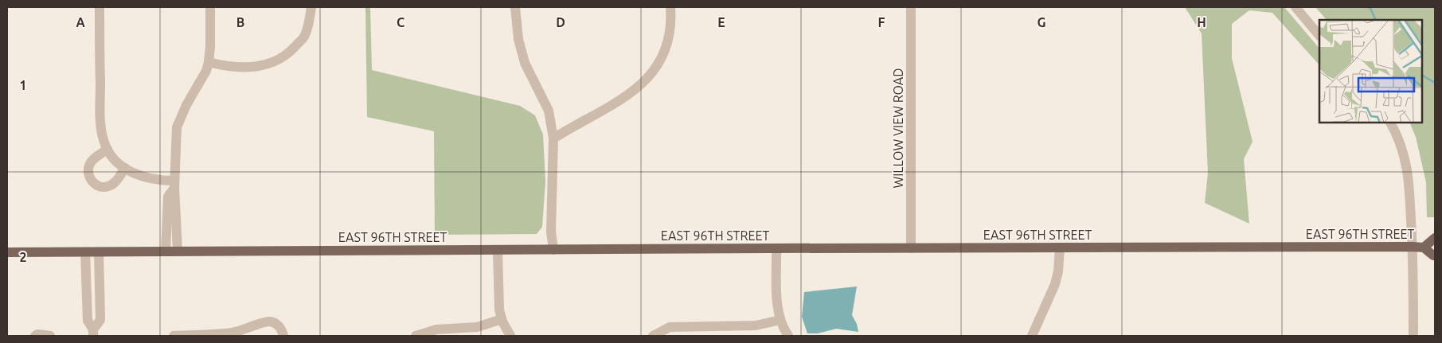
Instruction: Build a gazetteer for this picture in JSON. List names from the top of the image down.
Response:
{
  "streets": {
    "main road": ["EAST 96TH STREET"],
    "street": ["WILLOW VIEW ROAD"]
  },
  "crossings": [
    ["WILLOW VIEW ROAD", "EAST 96TH STREET"]
  ],
  "grid": {
    "columns": [
      "A",
      "B",
      "C",
      "D",
      "E",
      "F",
      "G",
      "H"
    ],
    "rows": ["1", "2"]
  }
}
